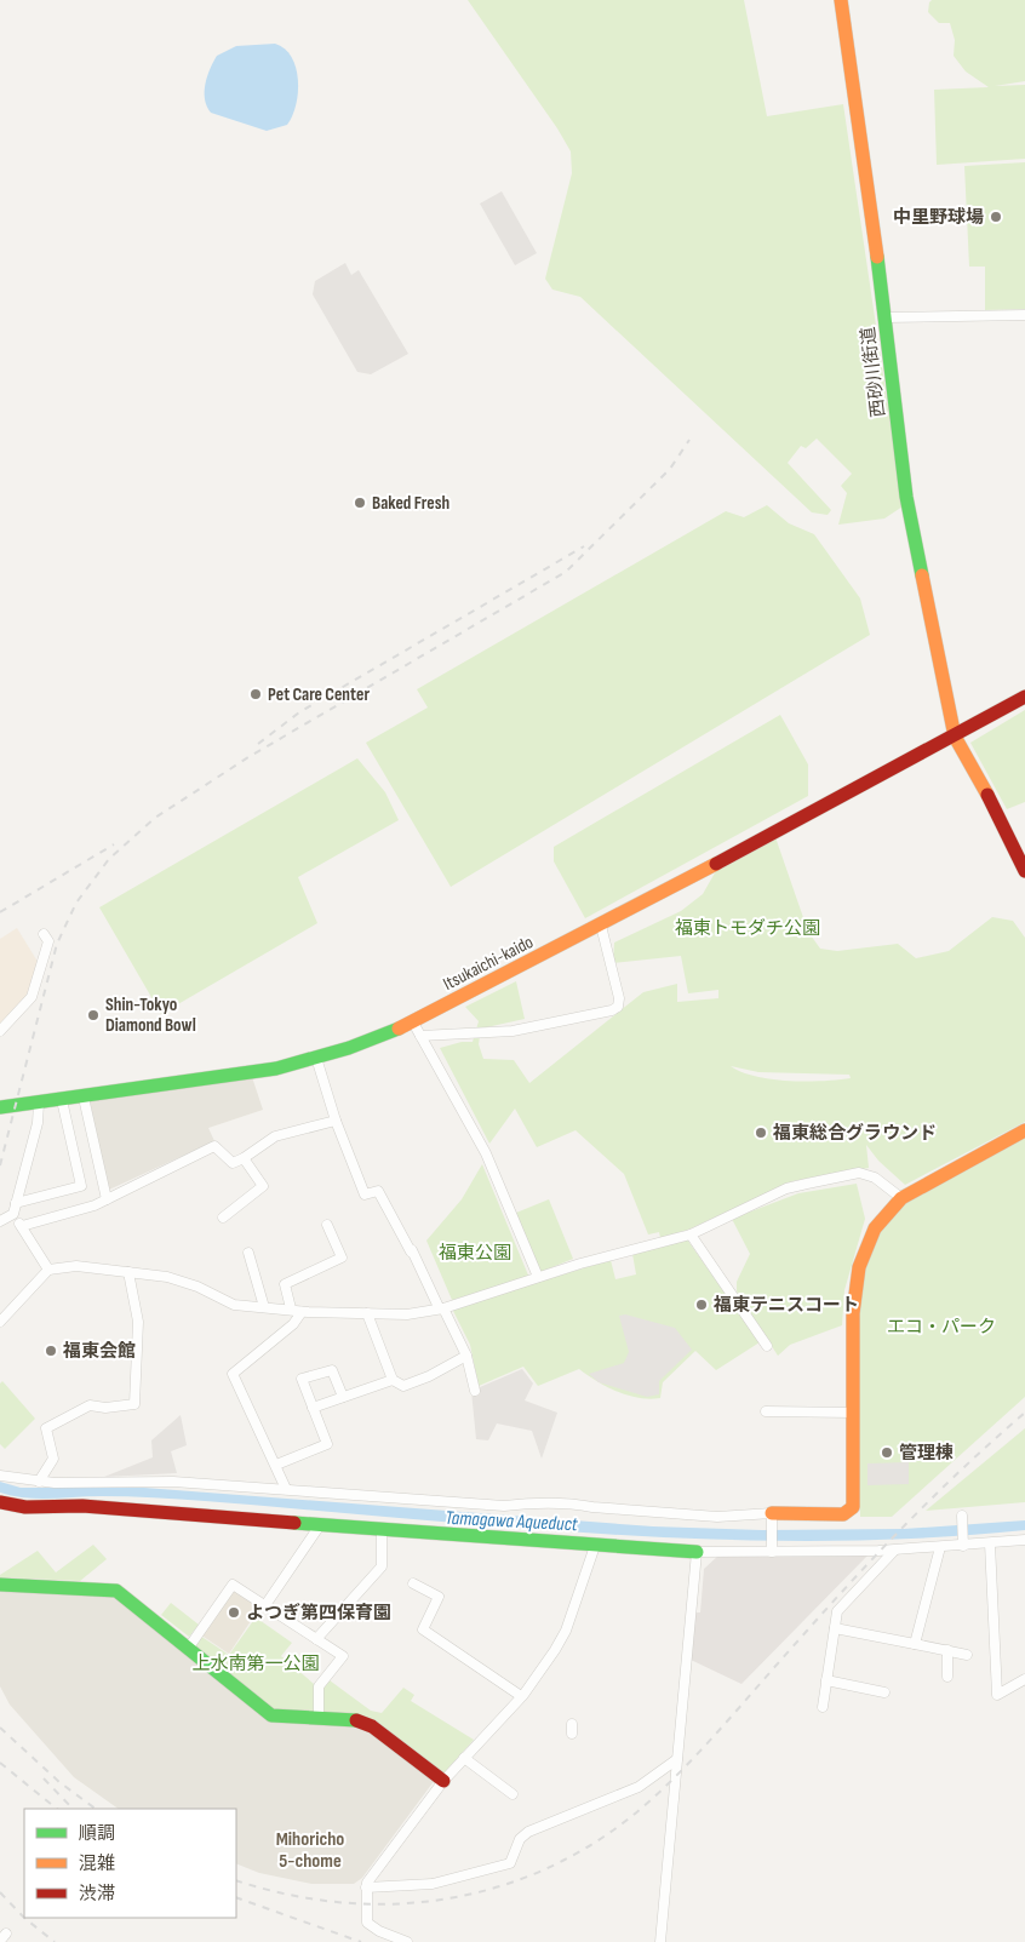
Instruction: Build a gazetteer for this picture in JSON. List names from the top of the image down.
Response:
{
  "streets": {
    "street": ["西砂川街道", "Itsukaichi-kaido"]
  },
  "crossings": [
    ["西砂川街道", "Itsukaichi-kaido"]
  ],
  "districts": ["Mihoricho 5-chome"],
  "water": ["Tamagawa Aqueduct"],
  "parks": [
    "福東トモダチ公園",
    "福東公園",
    "エコ・パーク",
    "上水南第一公園"
  ],
  "places": [
    "中里野球場",
    "Baked Fresh",
    "Pet Care Center",
    "Shin-Tokyo Diamond Bowl",
    "福東総合グラウンド",
    "福東テニスコート",
    "福東会館",
    "管理棟",
    "よつぎ第四保育園"
  ],
  "legend": ["順調", "混雑", "渋滞"]
}
